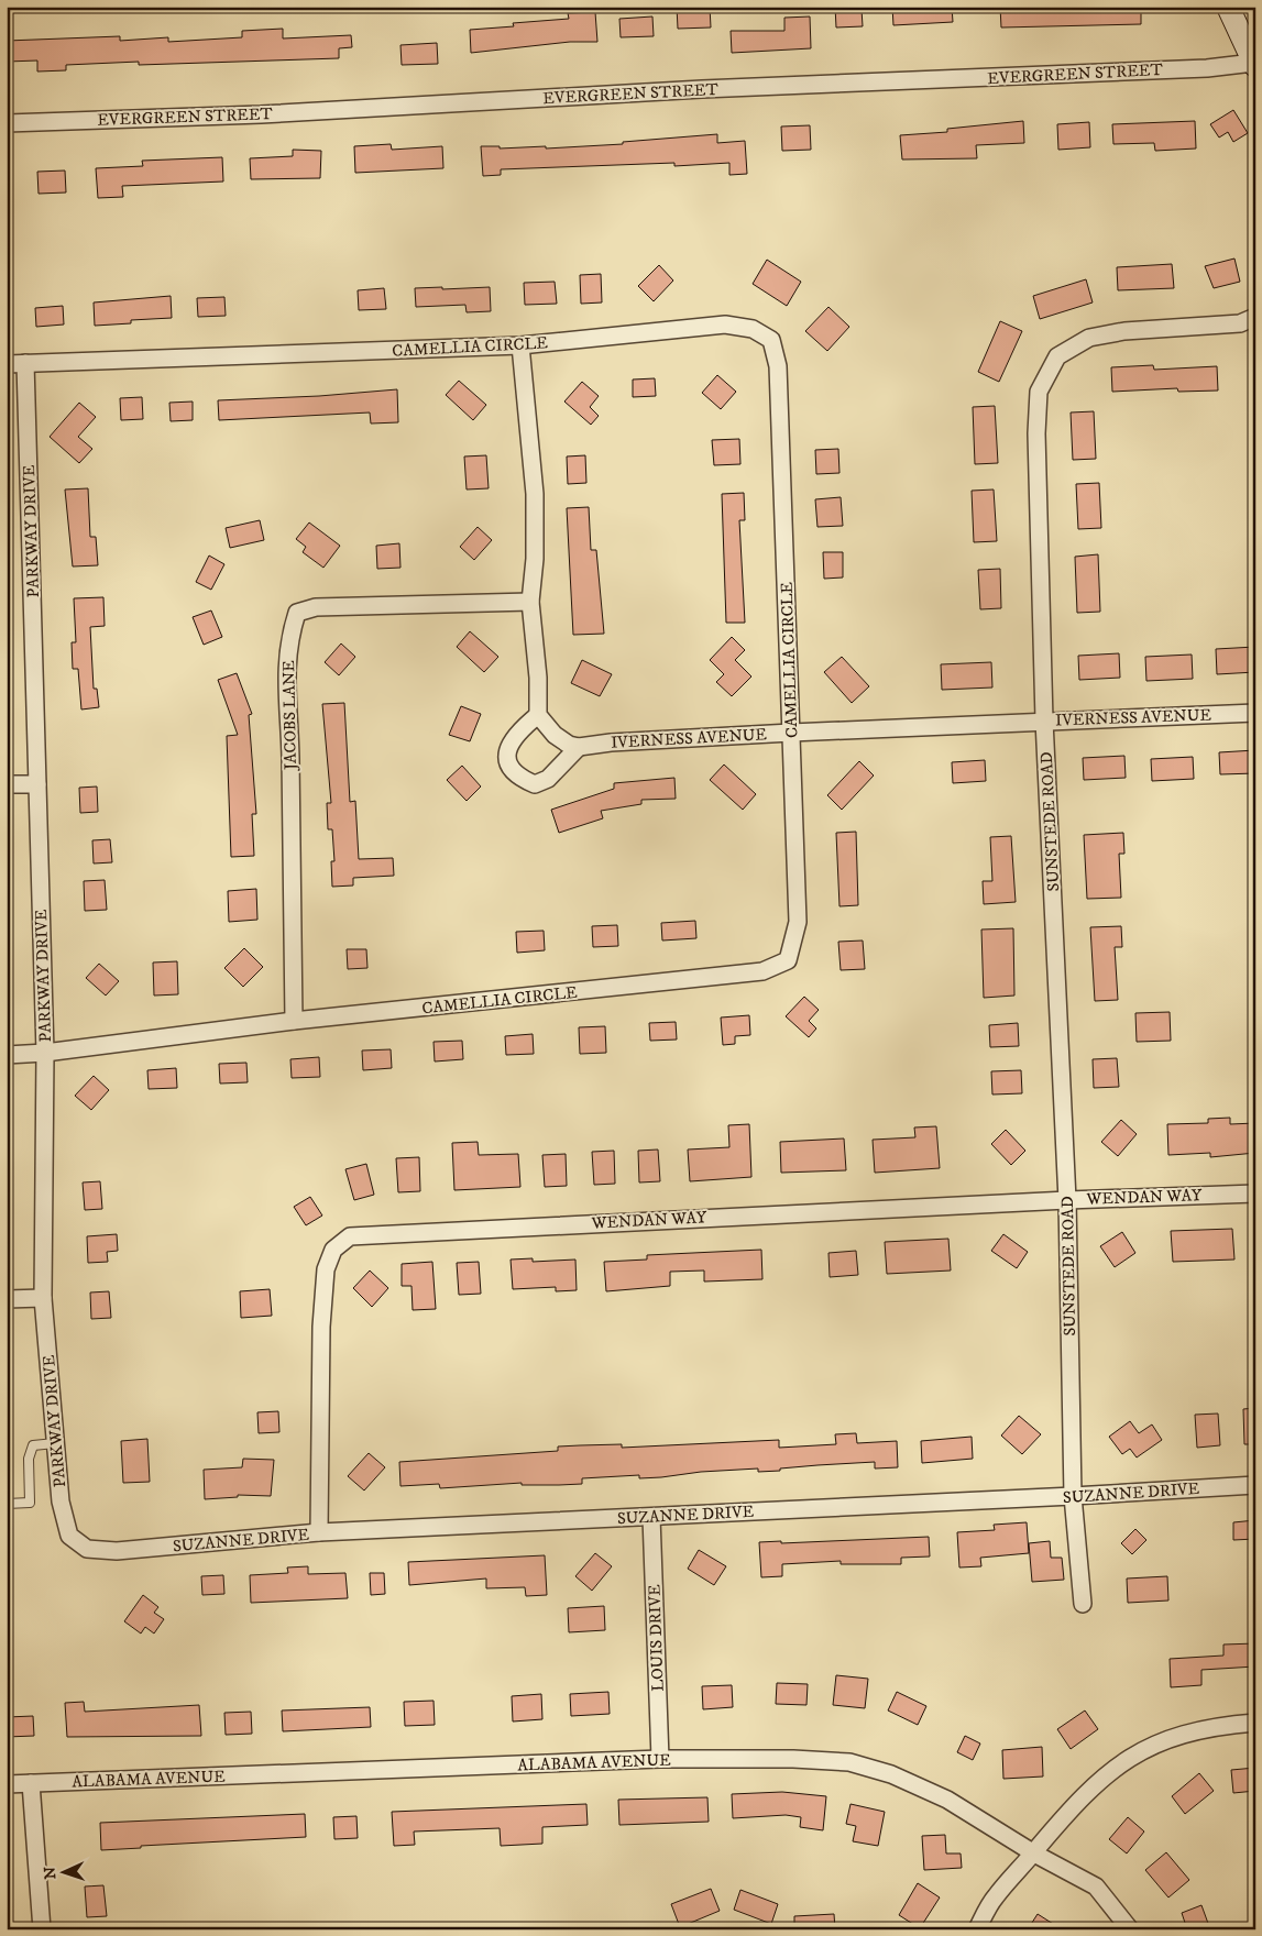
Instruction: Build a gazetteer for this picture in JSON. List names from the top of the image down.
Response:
{
  "streets": {
    "street": [
      "EVERGREEN STREET",
      "CAMELLIA CIRCLE",
      "PARKWAY DRIVE",
      "JACOBS LANE",
      "IVERNESS AVENUE",
      "SUNSTEDE ROAD",
      "WENDAN WAY",
      "SUZANNE DRIVE",
      "LOUIS DRIVE",
      "ALABAMA AVENUE"
    ]
  },
  "crossings": [
    ["CAMELLIA CIRCLE", "PARKWAY DRIVE"],
    ["CAMELLIA CIRCLE", "JACOBS LANE"],
    ["CAMELLIA CIRCLE", "IVERNESS AVENUE"],
    ["PARKWAY DRIVE", "SUZANNE DRIVE"],
    ["IVERNESS AVENUE", "SUNSTEDE ROAD"],
    ["SUNSTEDE ROAD", "WENDAN WAY"],
    ["SUNSTEDE ROAD", "SUZANNE DRIVE"],
    ["WENDAN WAY", "SUZANNE DRIVE"],
    ["SUZANNE DRIVE", "LOUIS DRIVE"],
    ["LOUIS DRIVE", "ALABAMA AVENUE"]
  ],
  "north": "left"
}
